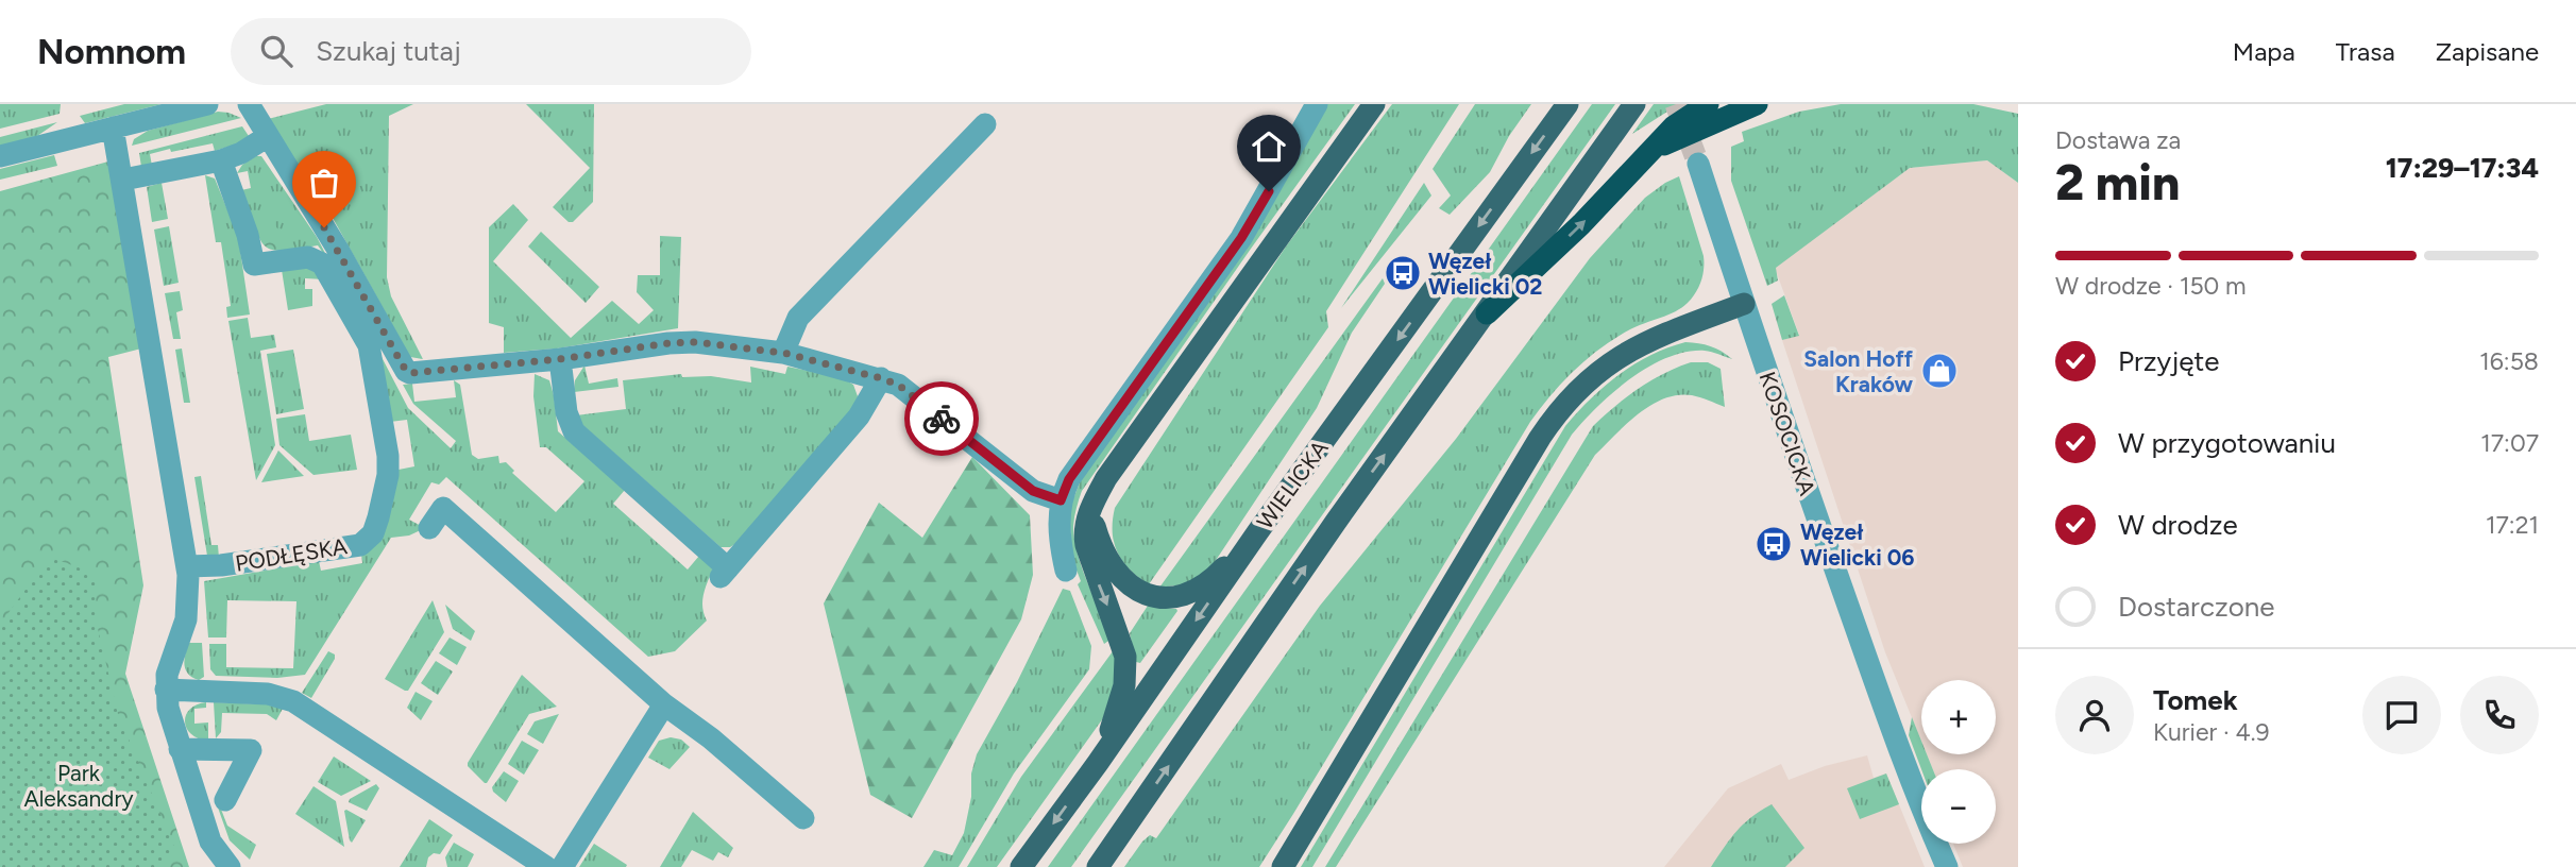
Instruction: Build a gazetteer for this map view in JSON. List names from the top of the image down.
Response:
{
  "streets": {
    "main road": ["WIELICKA"],
    "street": ["KOSOCICKA", "PODŁĘSKA"]
  },
  "parks": ["Park Aleksandry"],
  "places": {
    "bus stop": ["Węzeł Wielicki 02", "Węzeł Wielicki 06"],
    "shop": ["Salon Hoff Kraków"]
  },
  "page": {
    "header": "Nomnom",
    "search": "Szukaj tutaj",
    "nav": ["Mapa", "Trasa", "Zapisane"],
    "heading": ["2 min", "Dostawa za", "17:29–17:34"],
    "panel": ["Tomek", "Kurier · 4.9"],
    "bar": "W drodze · 150 m",
    "list": [
      ["Przyjęte", "16:58"],
      ["W przygotowaniu", "17:07"],
      ["W drodze", "17:21"],
      "Dostarczone"
    ],
    "map_buttons": ["+", "−"]
  }
}
